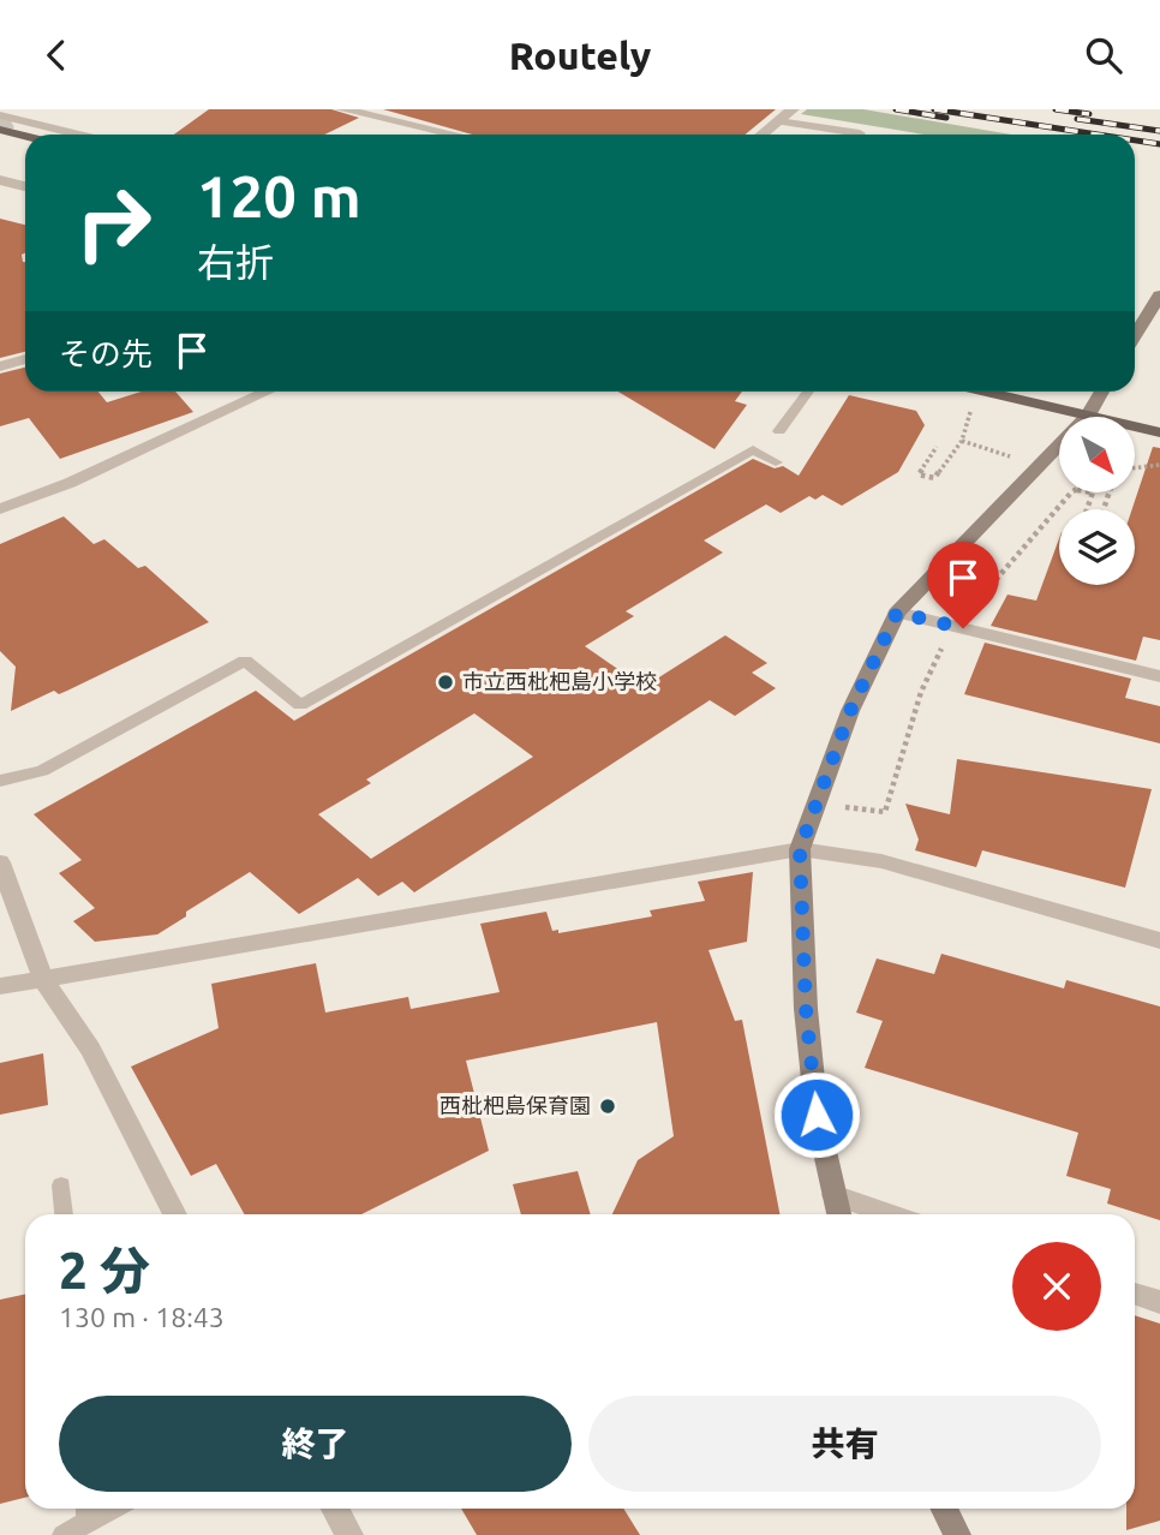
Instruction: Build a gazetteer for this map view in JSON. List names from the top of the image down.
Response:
{
  "places": ["市立西枇杷島小学校", "西枇杷島保育園"],
  "north": "bottom right",
  "page": {
    "header": "Routely",
    "turn": ["120 m", "右折"],
    "then": "その先",
    "heading": ["2 分", "130 m · 18:43"],
    "buttons": ["終了", "共有"]
  }
}
